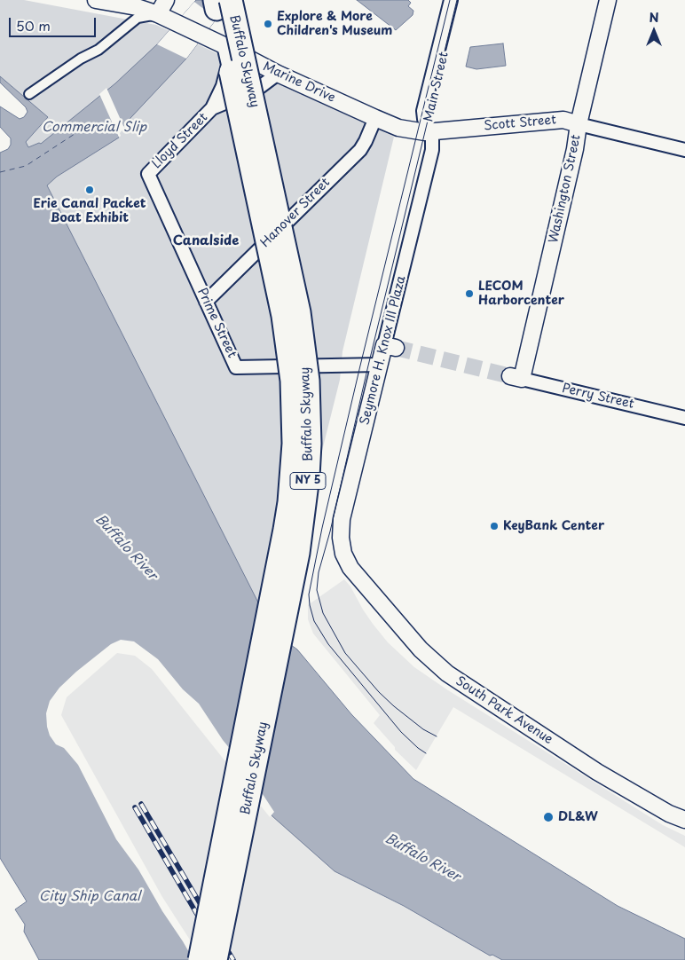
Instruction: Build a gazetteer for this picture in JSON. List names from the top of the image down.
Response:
{
  "streets": {
    "highway": ["Buffalo Skyway", "NY 5"],
    "street": [
      "Marine Drive",
      "Main Street",
      "Scott Street",
      "Lloyd Street",
      "Washington Street",
      "Hanover Street",
      "Prime Street",
      "Seymore H. Knox III Plaza",
      "Perry Street",
      "South Park Avenue"
    ]
  },
  "crossings": [
    ["Marine Drive", "Main Street"],
    ["Marine Drive", "Scott Street"],
    ["Marine Drive", "Lloyd Street"],
    ["Marine Drive", "Hanover Street"],
    ["Marine Drive", "Seymore H. Knox III Plaza"],
    ["Main Street", "Scott Street"],
    ["Main Street", "Seymore H. Knox III Plaza"],
    ["Scott Street", "Washington Street"],
    ["Scott Street", "Seymore H. Knox III Plaza"],
    ["Lloyd Street", "Prime Street"],
    ["Washington Street", "Perry Street"],
    ["Hanover Street", "Prime Street"],
    ["Prime Street", "Seymore H. Knox III Plaza"],
    ["Seymore H. Knox III Plaza", "South Park Avenue"]
  ],
  "districts": ["Canalside"],
  "water": ["Commercial Slip", "Buffalo River", "City Ship Canal"],
  "places": [
    "Explore & More Children's Museum",
    "Erie Canal Packet Boat Exhibit",
    "LECOM Harborcenter",
    "KeyBank Center",
    "DL&W"
  ],
  "scale_bar": "50 m",
  "north": "top"
}
